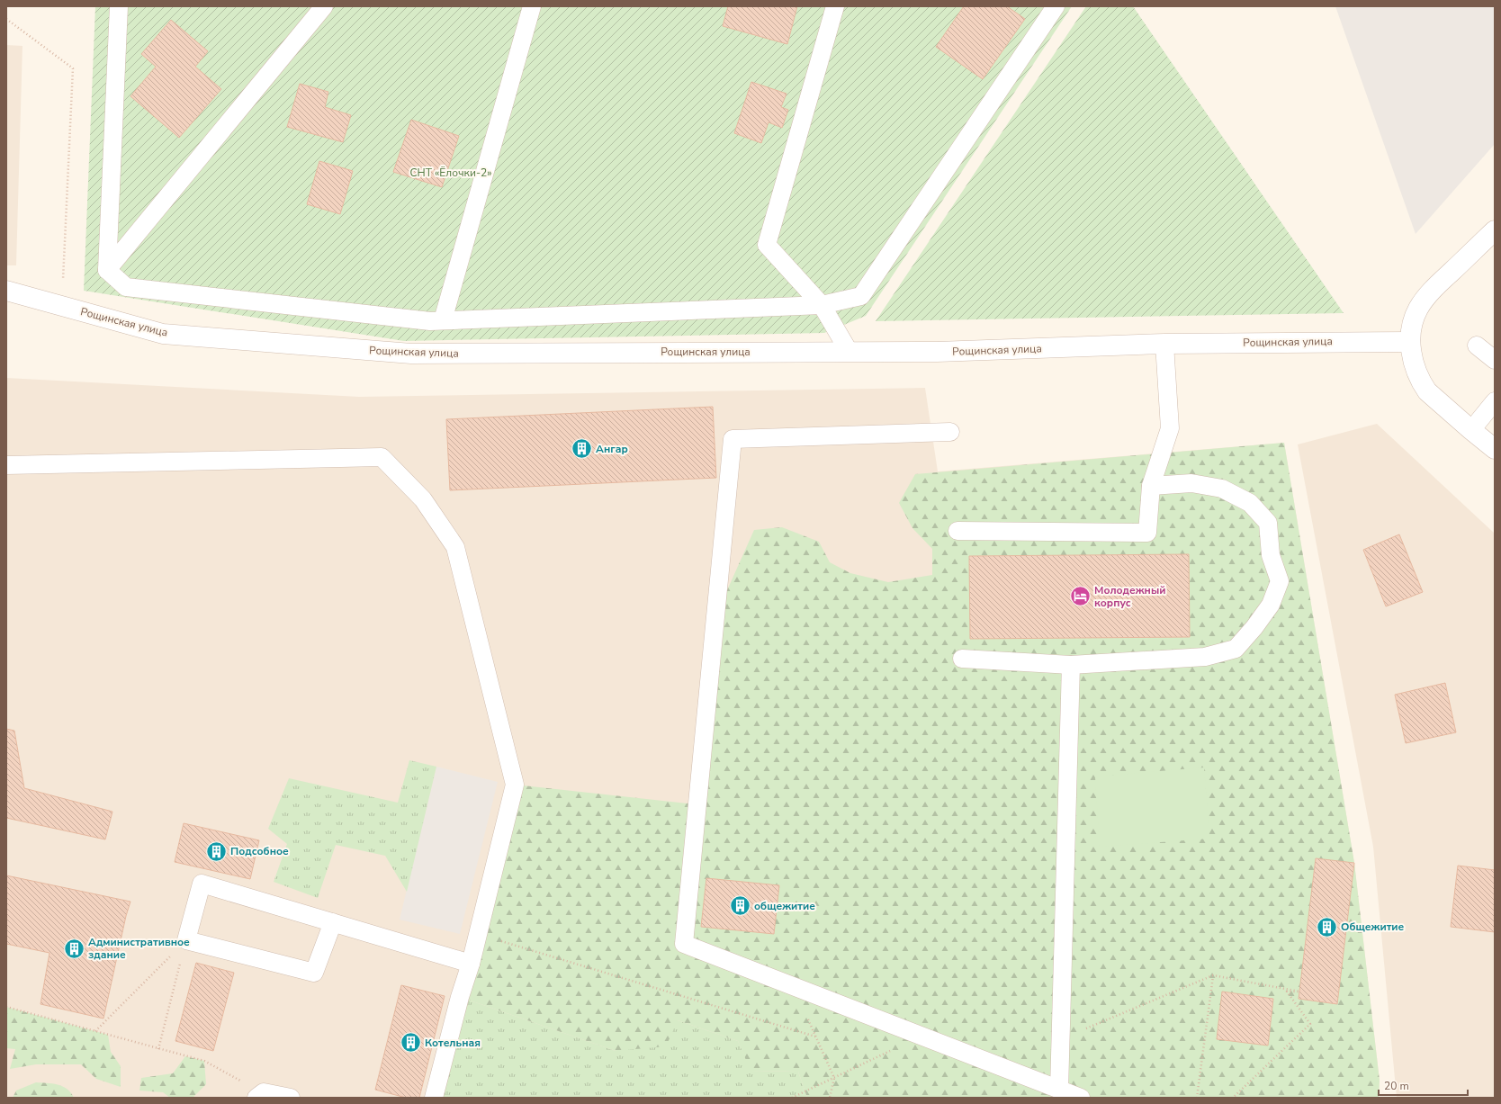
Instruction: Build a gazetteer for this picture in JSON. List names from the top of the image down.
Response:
{
  "streets": {
    "street": ["Рощинская улица"]
  },
  "parks": ["СНТ «Ёлочки-2»"],
  "places": {
    "building": [
      "Ангар",
      "Подсобное",
      "общежитие",
      "Общежитие",
      "Административное здание",
      "Котельная"
    ],
    "hotel": ["Молодежный корпус"]
  },
  "scale_bar": "20 m"
}
